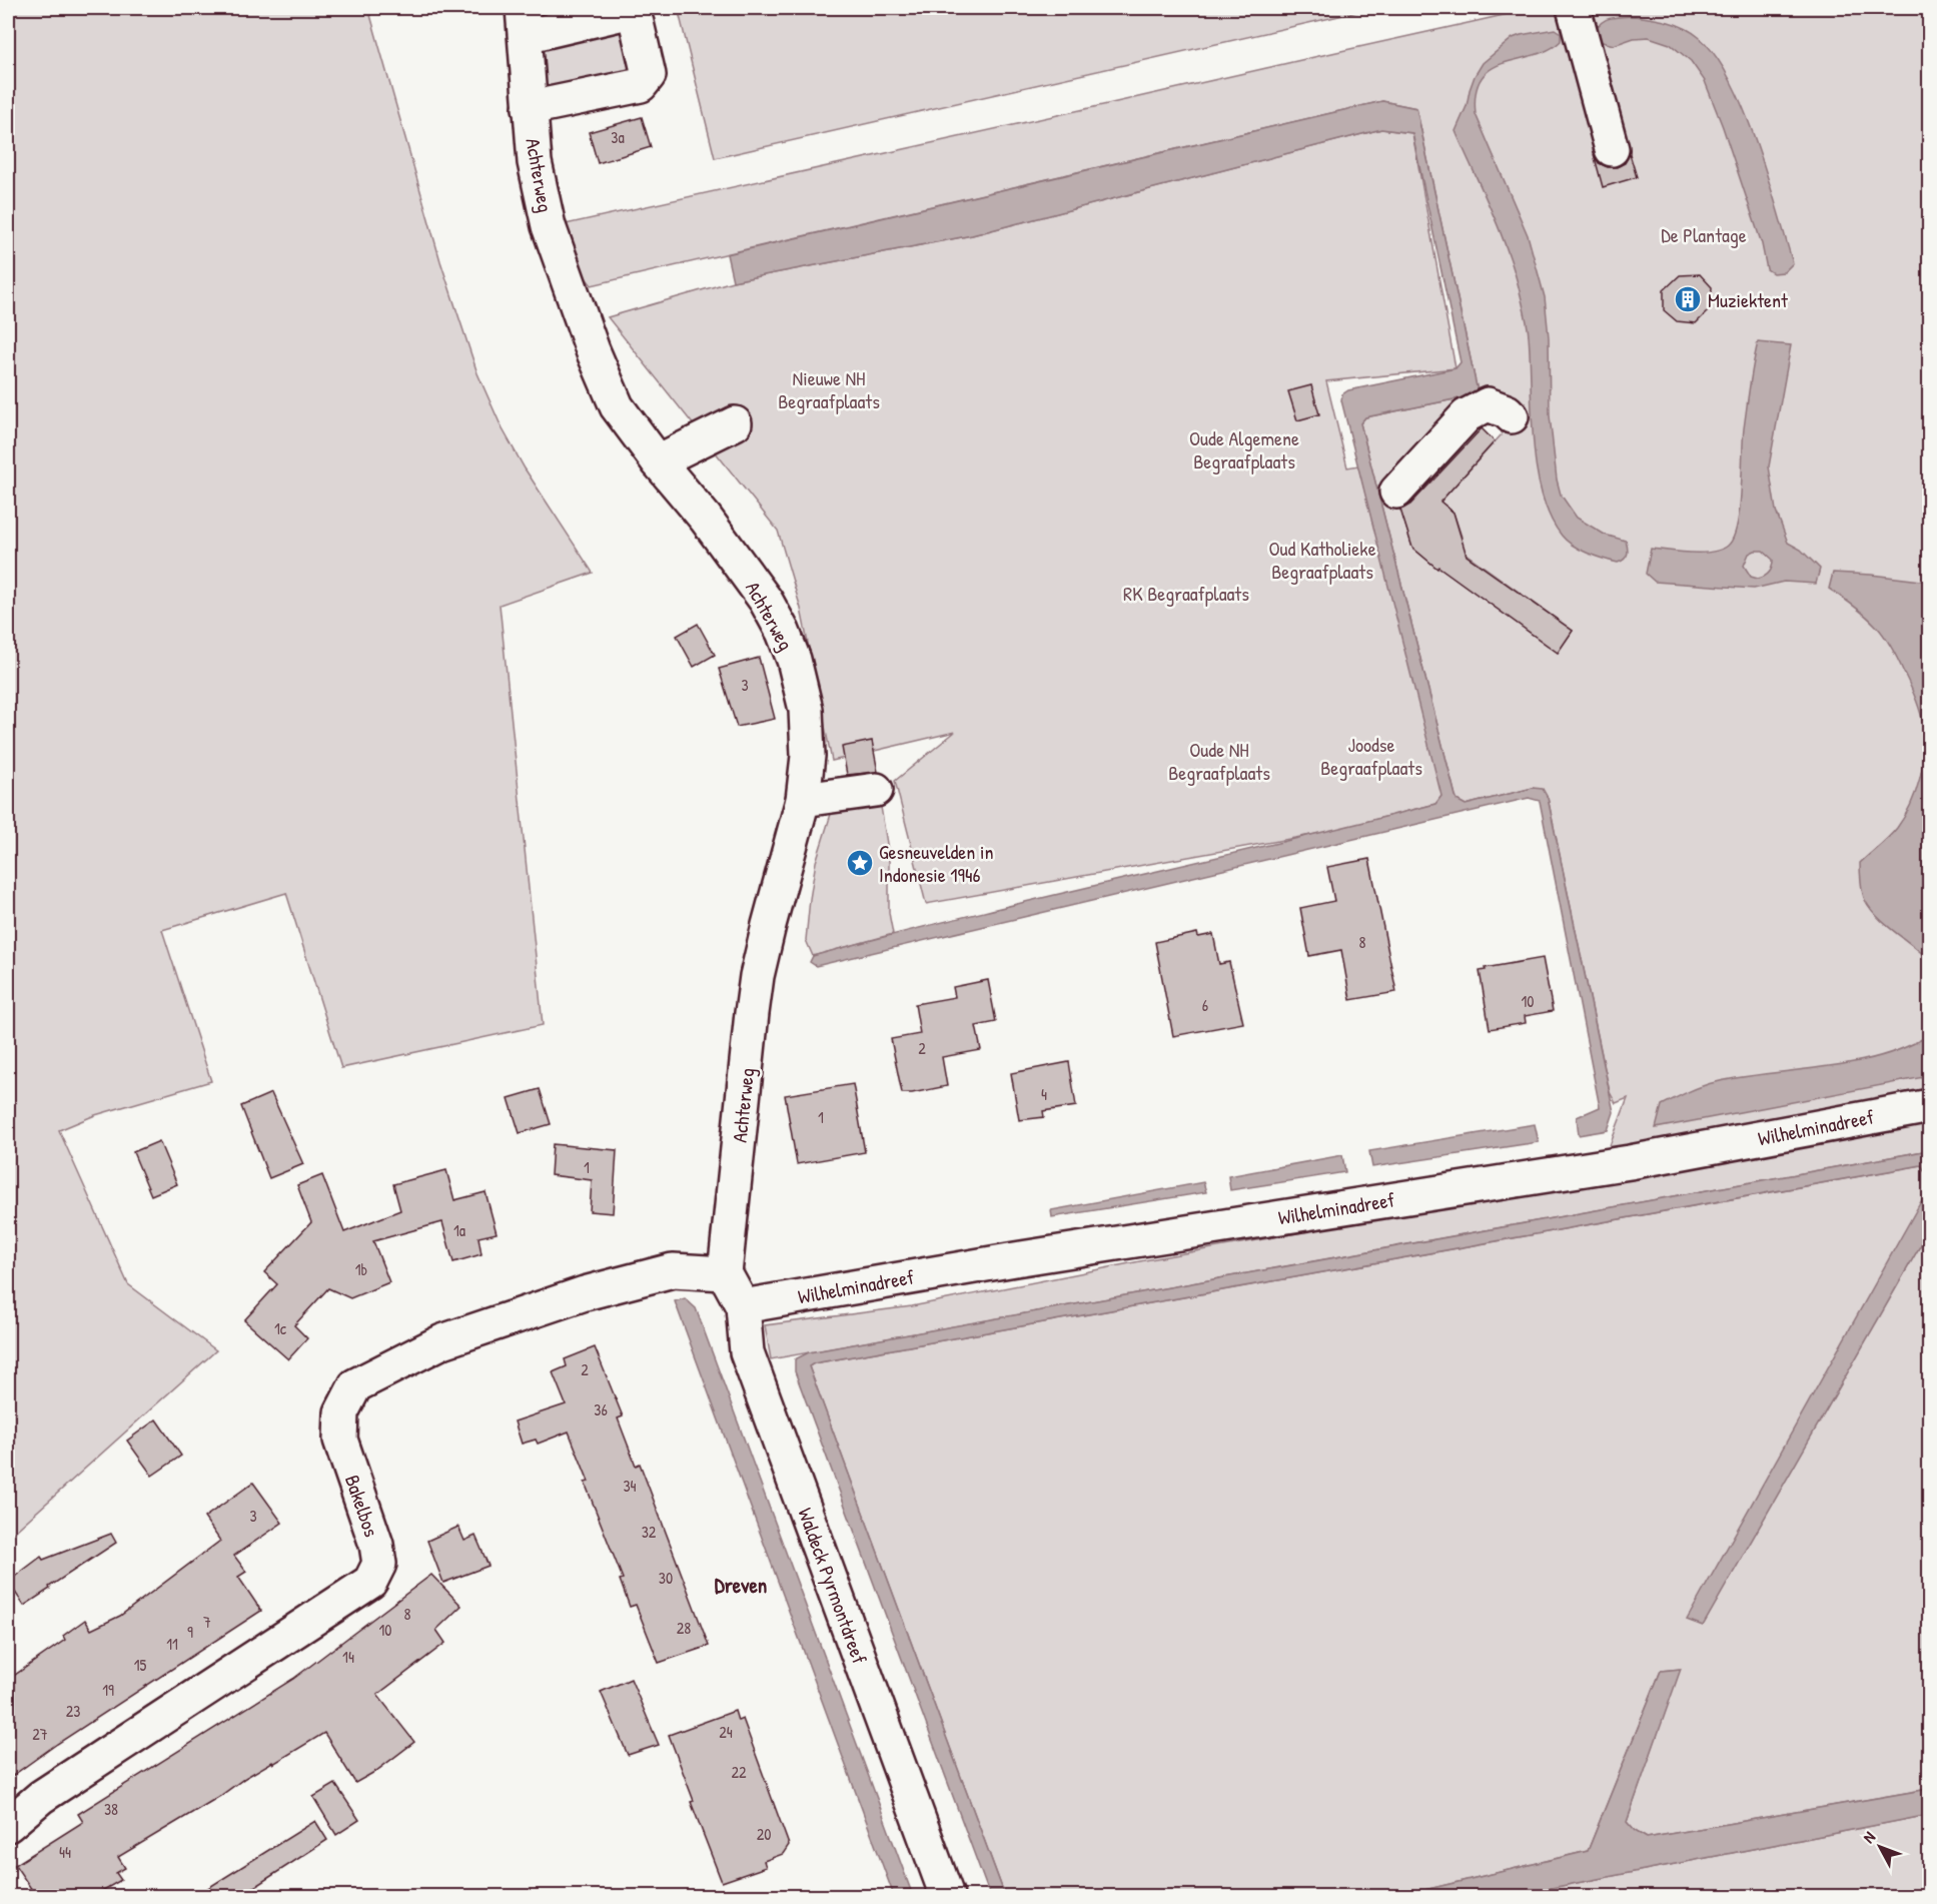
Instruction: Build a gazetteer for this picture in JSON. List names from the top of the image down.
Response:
{
  "streets": {
    "street": [
      "Achterweg",
      "Wilhelminadreef",
      "Bakelbos",
      "Waldeck Pyrmontdreef"
    ]
  },
  "crossings": [
    ["Achterweg", "Bakelbos"],
    ["Achterweg", "Waldeck Pyrmontdreef"],
    ["Wilhelminadreef", "Waldeck Pyrmontdreef"],
    ["Bakelbos", "Waldeck Pyrmontdreef"]
  ],
  "districts": ["Dreven"],
  "parks": [
    "De Plantage",
    "Nieuwe NH Begraafplaats",
    "Oude Algemene Begraafplaats",
    "Oud Katholieke Begraafplaats",
    "RK Begraafplaats",
    "Joodse Begraafplaats",
    "Oude NH Begraafplaats"
  ],
  "places": {
    "building": ["Muziektent"],
    "place": ["Gesneuvelden in Indonesie 1946"]
  },
  "house_numbers": [
    "3a",
    "3",
    "8",
    "10",
    "6",
    "2",
    "4",
    "1",
    "1",
    "1a",
    "1b",
    "1c",
    "2",
    "36",
    "34",
    "3",
    "32",
    "30",
    "8",
    "7",
    "28",
    "10",
    "9",
    "11",
    "14",
    "15",
    "19",
    "23",
    "24",
    "27",
    "22",
    "38",
    "20",
    "44"
  ],
  "north": "top left"
}
